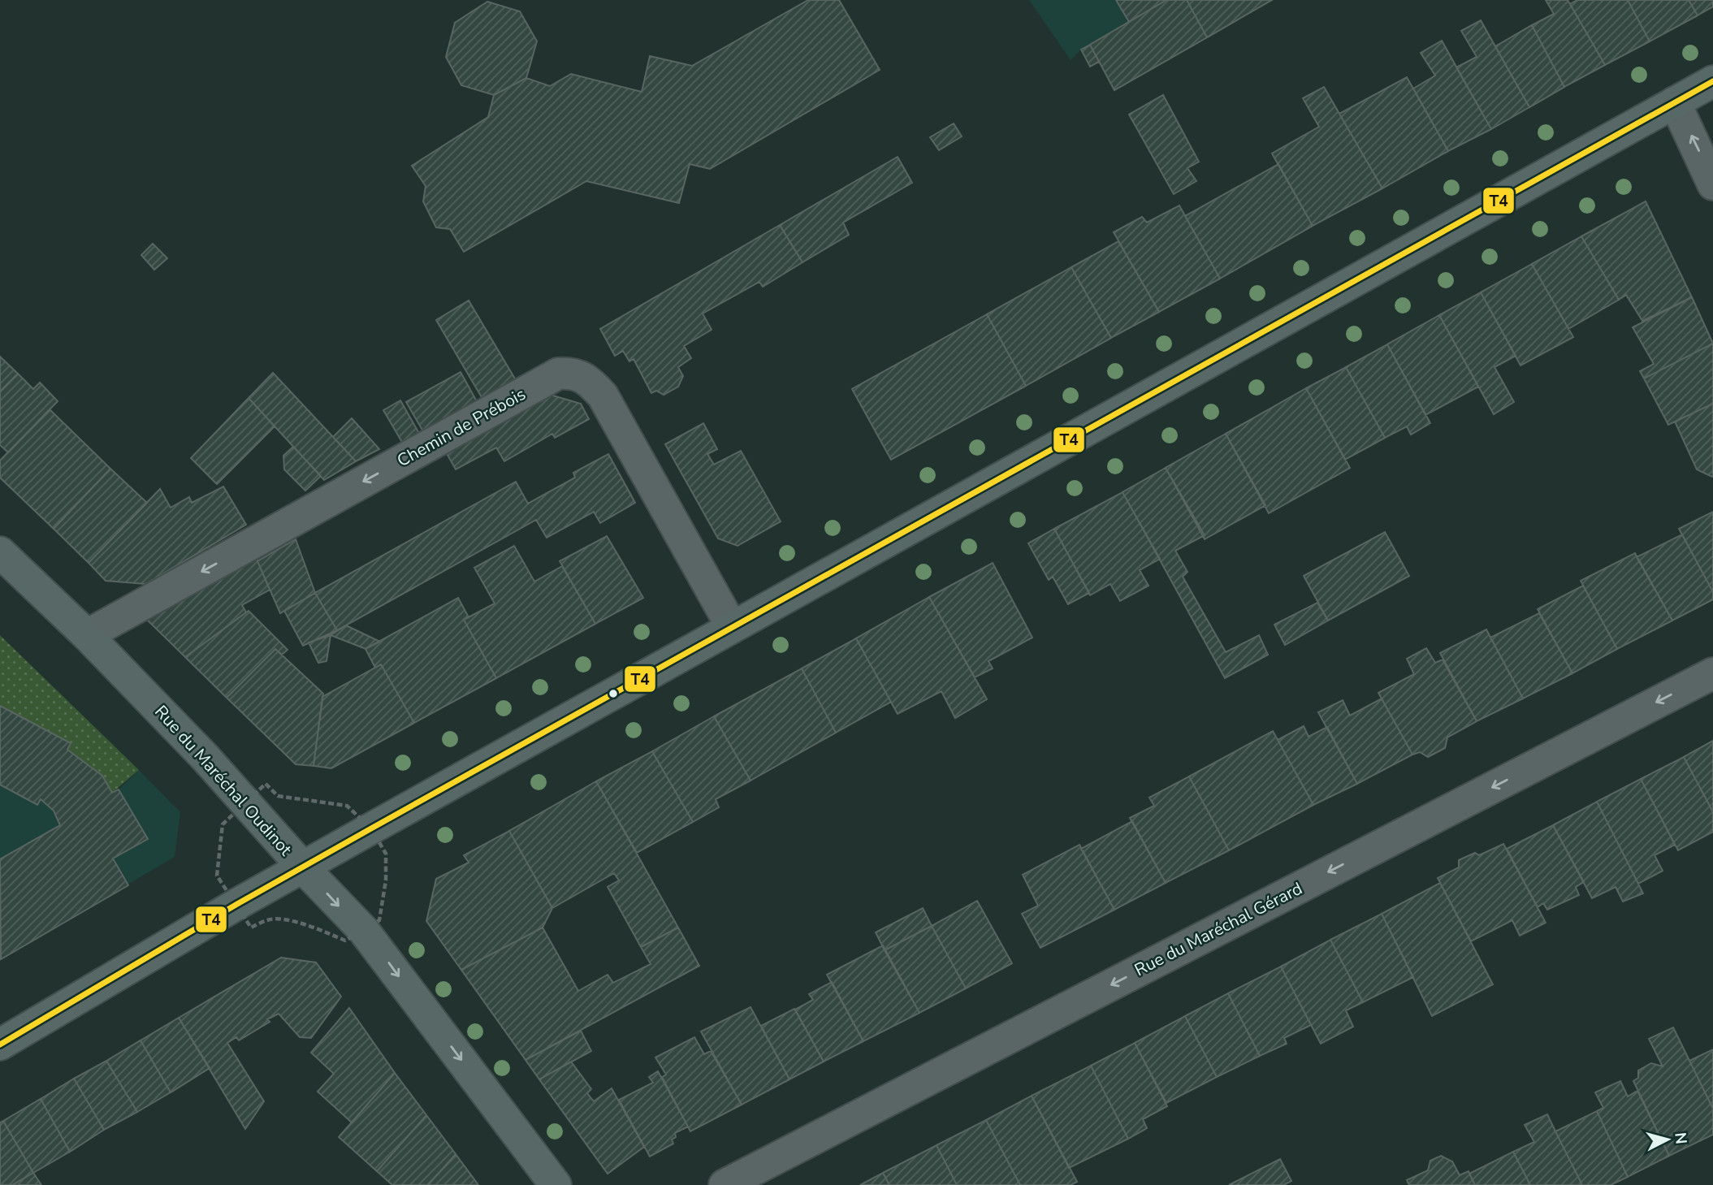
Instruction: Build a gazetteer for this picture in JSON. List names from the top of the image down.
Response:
{
  "streets": {
    "main road": ["Rue du Maréchal Oudinot"],
    "street": ["Chemin de Prébois", "Rue du Maréchal Gérard"]
  },
  "crossings": [
    ["Chemin de Prébois", "Rue du Maréchal Oudinot"]
  ],
  "one_way": ["Rue du Maréchal Oudinot", "Rue du Maréchal Gérard"],
  "lines": ["transit line T4"],
  "north": "right"
}
